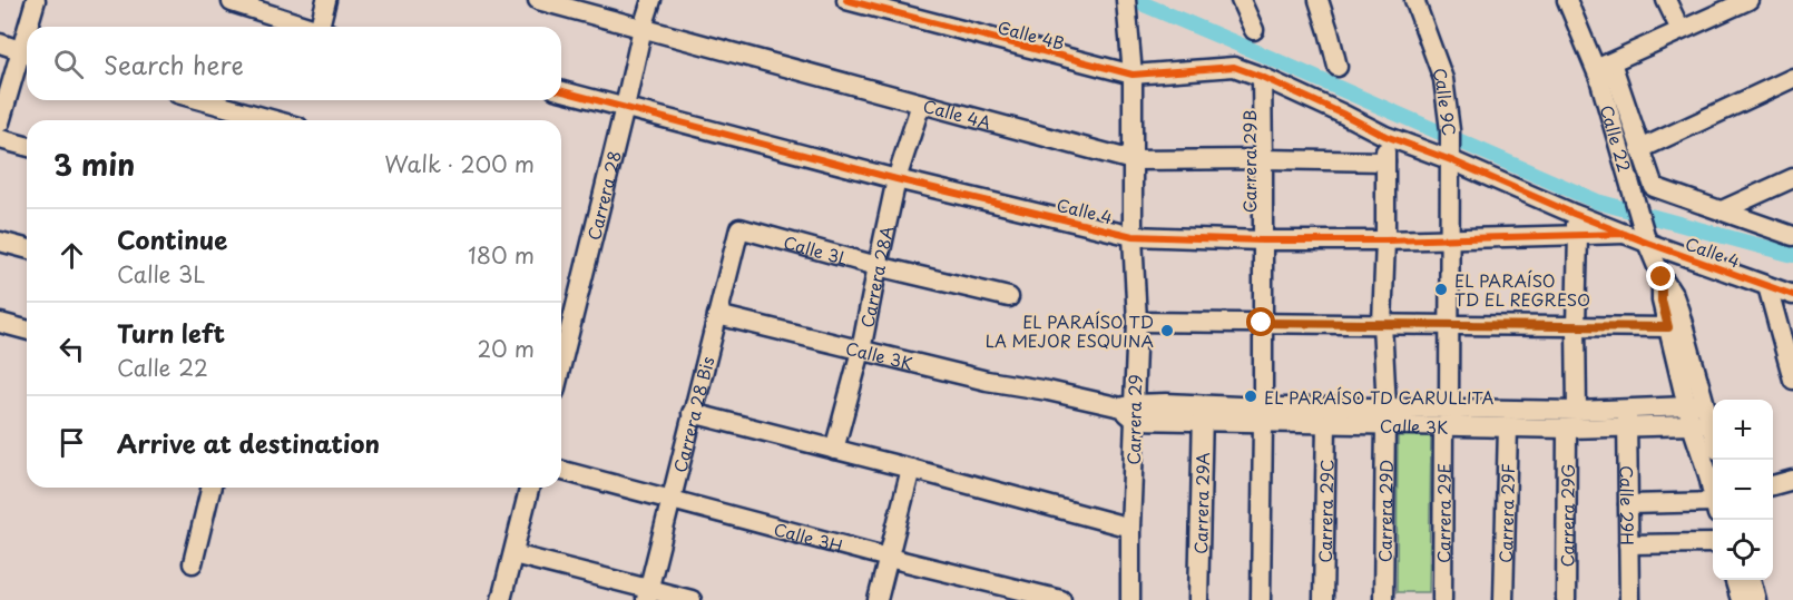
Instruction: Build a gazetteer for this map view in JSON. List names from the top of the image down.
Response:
{
  "streets": {
    "street": [
      "Calle 4B",
      "Calle 9C",
      "Calle 4A",
      "Calle 22",
      "Carrera 29B",
      "Carrera 28",
      "Calle 4",
      "Calle 3L",
      "Carrera 28A",
      "Calle 3K",
      "Carrera 28 Bis",
      "Carrera 29",
      "Carrera 29A",
      "Calle 29H",
      "Carrera 29C",
      "Carrera 29D",
      "Carrera 29E",
      "Carrera 29F",
      "Carrera 29G",
      "Calle 3H"
    ]
  },
  "crossings": [
    ["Calle 4B", "Calle 4"],
    ["Calle 4B", "Carrera 29"],
    ["Calle 9C", "Calle 4"],
    ["Calle 9C", "Calle 3K"],
    ["Calle 9C", "Carrera 29E"],
    ["Calle 4A", "Carrera 29B"],
    ["Calle 4A", "Carrera 28"],
    ["Calle 4A", "Carrera 28A"],
    ["Calle 4A", "Carrera 29"],
    ["Calle 4A", "Carrera 29D"],
    ["Calle 22", "Calle 4"],
    ["Calle 22", "Calle 3K"],
    ["Carrera 29B", "Calle 4"],
    ["Carrera 29B", "Calle 3K"],
    ["Carrera 28", "Calle 4"],
    ["Calle 4", "Carrera 28A"],
    ["Calle 4", "Carrera 29"],
    ["Calle 4", "Carrera 29D"],
    ["Calle 3L", "Carrera 28A"],
    ["Calle 3L", "Carrera 28 Bis"],
    ["Carrera 28A", "Calle 3K"],
    ["Calle 3K", "Carrera 28 Bis"],
    ["Calle 3K", "Carrera 29"],
    ["Calle 3K", "Carrera 29A"],
    ["Calle 3K", "Calle 29H"],
    ["Calle 3K", "Carrera 29C"],
    ["Calle 3K", "Carrera 29D"],
    ["Calle 3K", "Carrera 29E"],
    ["Calle 3K", "Carrera 29F"],
    ["Calle 3K", "Carrera 29G"],
    ["Carrera 28 Bis", "Calle 3H"]
  ],
  "places": ["EL PARAÍSO TD EL REGRESO", "EL PARAÍSO TD LA MEJOR ESQUINA", "EL PARAÍSO TD CARULLITA"],
  "page": {
    "search": "Search here",
    "heading": ["3 min", "Walk · 200 m"],
    "list": [
      ["Continue", "Calle 3L", "180 m"],
      ["Turn left", "Calle 22", "20 m"],
      "Arrive at destination"
    ],
    "map_buttons": ["+", "−"]
  }
}
